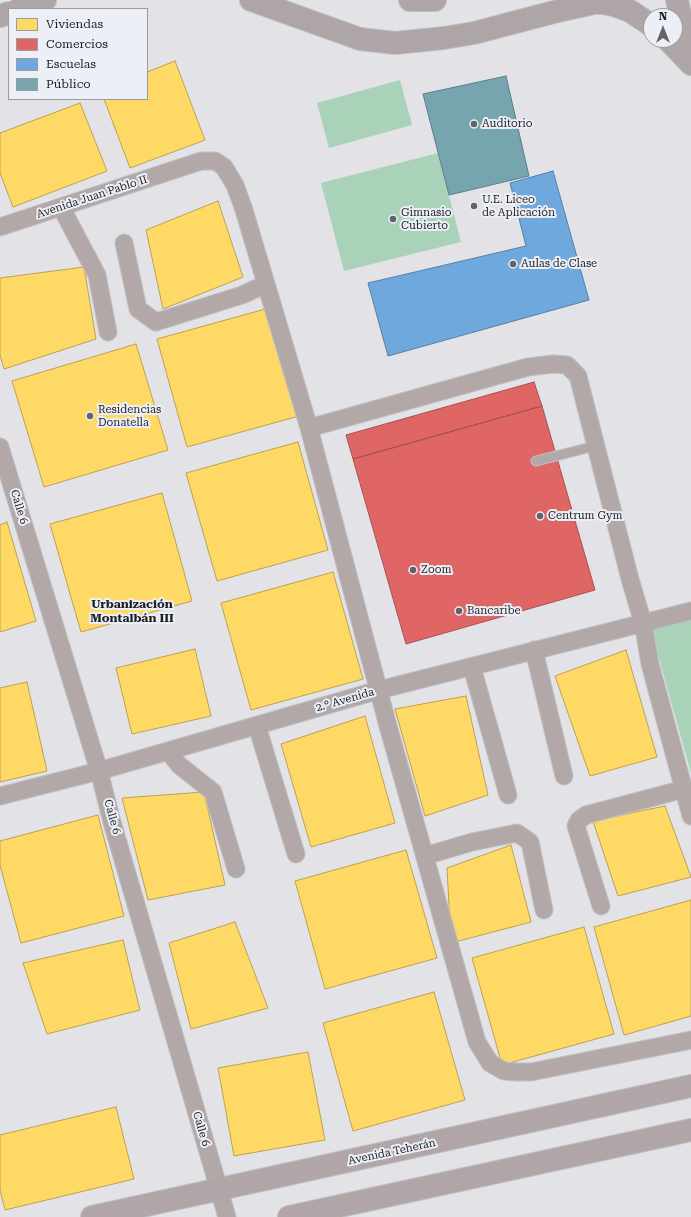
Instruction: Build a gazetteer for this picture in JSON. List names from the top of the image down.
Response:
{
  "streets": {
    "main road": ["Avenida Teherán"],
    "street": ["Avenida Juan Pablo II", "Calle 6", "2.° Avenida"]
  },
  "crossings": [
    ["Avenida Juan Pablo II", "2.° Avenida"],
    ["Calle 6", "2.° Avenida"],
    ["Calle 6", "Avenida Teherán"]
  ],
  "districts": ["Urbanización Montalbán III"],
  "places": [
    "Auditorio",
    "U.E. Liceo de Aplicación",
    "Gimnasio Cubierto",
    "Aulas de Clase",
    "Residencias Donatella",
    "Centrum Gym",
    "Zoom",
    "Bancaribe"
  ],
  "legend": [
    "Viviendas",
    "Comercios",
    "Escuelas",
    "Público"
  ],
  "north": "top"
}
